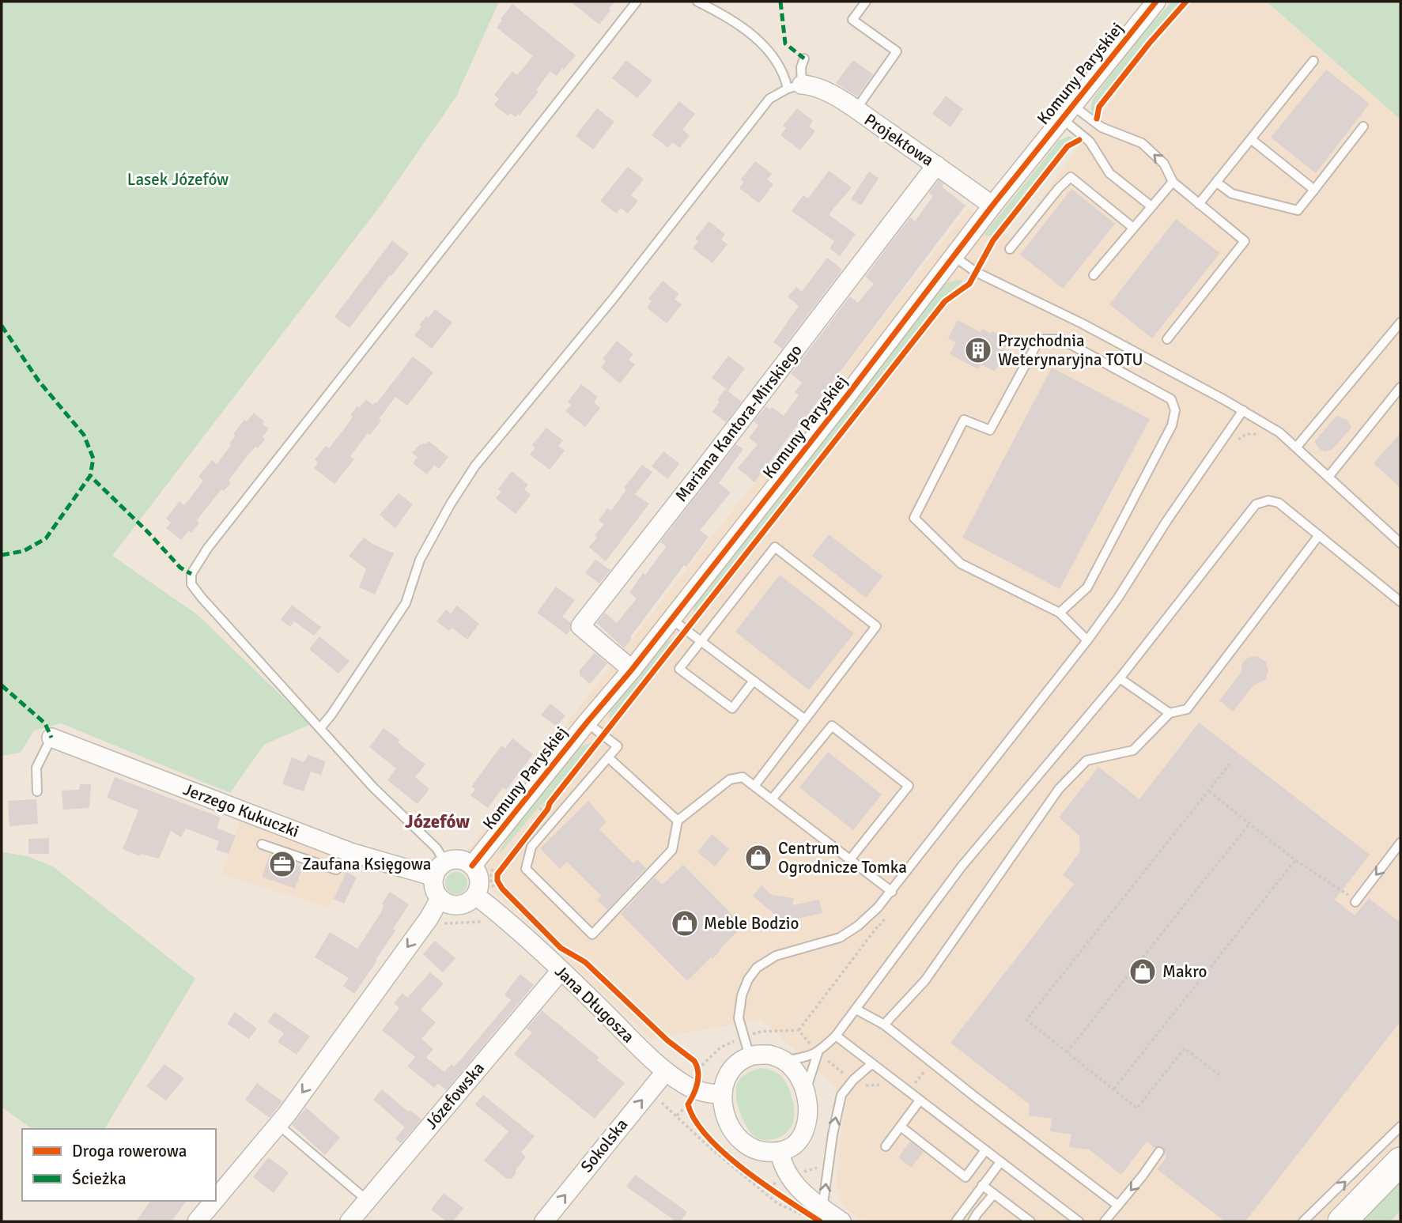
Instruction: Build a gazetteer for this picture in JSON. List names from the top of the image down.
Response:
{
  "streets": {
    "street": [
      "Komuny Paryskiej",
      "Projektowa",
      "Mariana Kantora-Mirskiego",
      "Jerzego Kukuczki",
      "Jana Długosza",
      "Józefowska",
      "Sokolska"
    ]
  },
  "crossings": [
    ["Komuny Paryskiej", "Projektowa"],
    ["Komuny Paryskiej", "Mariana Kantora-Mirskiego"],
    ["Komuny Paryskiej", "Jerzego Kukuczki"],
    ["Komuny Paryskiej", "Jana Długosza"],
    ["Projektowa", "Mariana Kantora-Mirskiego"],
    ["Jerzego Kukuczki", "Jana Długosza"],
    ["Jana Długosza", "Józefowska"],
    ["Jana Długosza", "Sokolska"]
  ],
  "one_way": ["Sokolska"],
  "districts": ["Józefów"],
  "parks": ["Lasek Józefów"],
  "places": {
    "building": ["Przychodnia Weterynaryjna TOTU"],
    "shop": ["Centrum Ogrodnicze Tomka", "Meble Bodzio", "Makro"],
    "office": ["Zaufana Księgowa"]
  },
  "legend": ["Droga rowerowa", "Ścieżka"]
}
